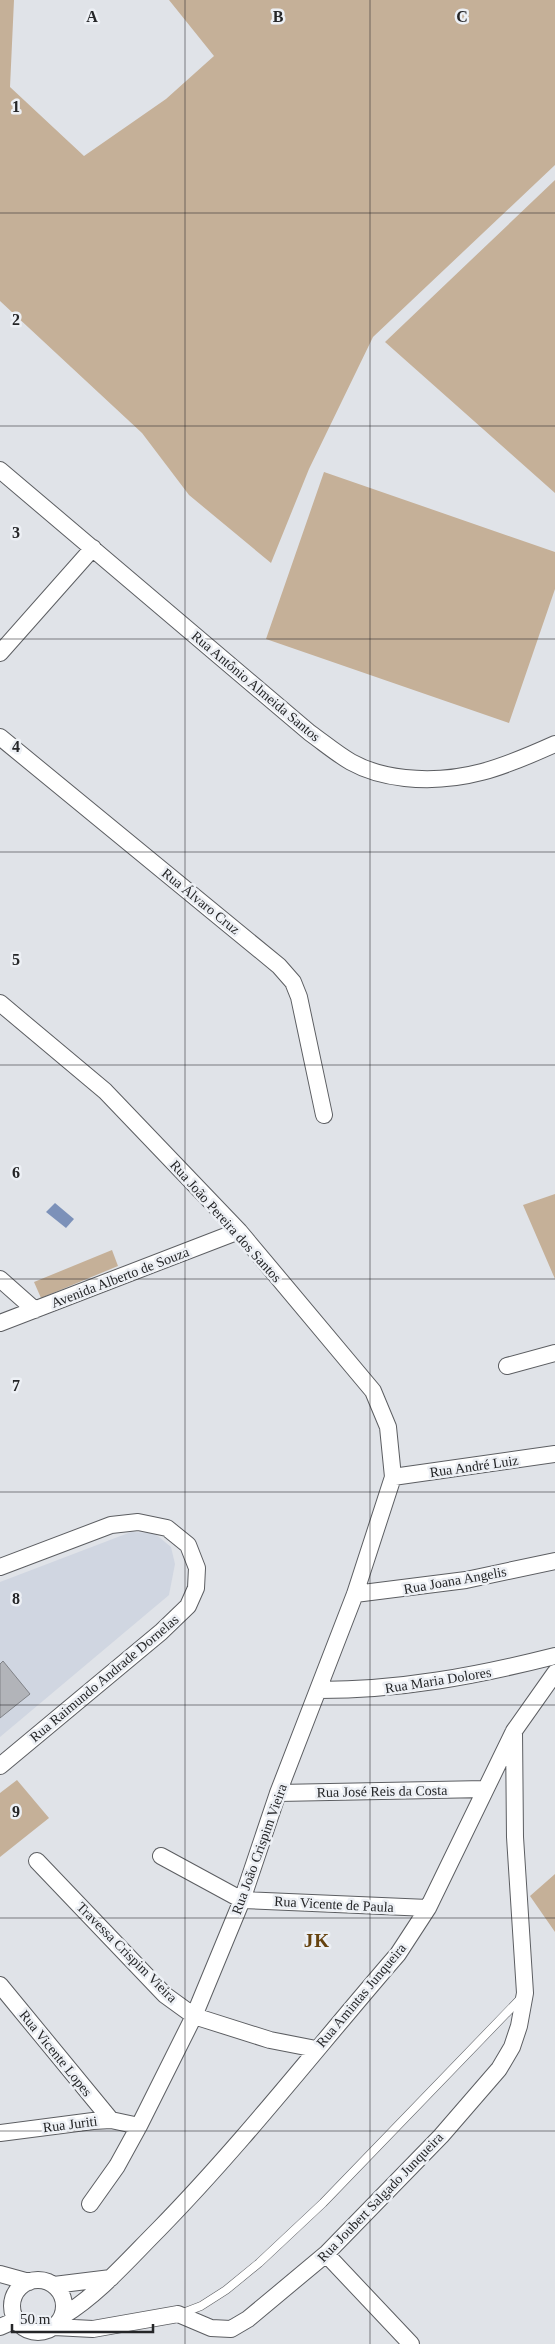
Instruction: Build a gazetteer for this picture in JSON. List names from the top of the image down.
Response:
{
  "streets": {
    "street": [
      "Rua Antônio Almeida Santos",
      "Rua Álvaro Cruz",
      "Rua João Pereira dos Santos",
      "Avenida Alberto de Souza",
      "Rua André Luiz",
      "Rua Joana Angelis",
      "Rua Raimundo Andrade Dornelas",
      "Rua Maria Dolores",
      "Rua José Reis da Costa",
      "Rua João Crispim Vieira",
      "Rua Vicente de Paula",
      "Travessa Crispim Vieira",
      "Rua Amintas Junqueira",
      "Rua Vicente Lopes",
      "Rua Juriti",
      "Rua Joubert Salgado Junqueira"
    ]
  },
  "crossings": [
    ["Rua João Pereira dos Santos", "Avenida Alberto de Souza"],
    ["Rua João Pereira dos Santos", "Rua André Luiz"],
    ["Rua João Pereira dos Santos", "Rua João Crispim Vieira"],
    ["Rua André Luiz", "Rua João Crispim Vieira"],
    ["Rua Joana Angelis", "Rua João Crispim Vieira"],
    ["Rua Maria Dolores", "Rua João Crispim Vieira"],
    ["Rua José Reis da Costa", "Rua João Crispim Vieira"],
    ["Rua José Reis da Costa", "Rua Amintas Junqueira"],
    ["Rua João Crispim Vieira", "Rua Vicente de Paula"],
    ["Rua João Crispim Vieira", "Travessa Crispim Vieira"],
    ["Rua João Crispim Vieira", "Rua Juriti"],
    ["Rua Vicente de Paula", "Rua Amintas Junqueira"],
    ["Travessa Crispim Vieira", "Rua Amintas Junqueira"],
    ["Rua Amintas Junqueira", "Rua Joubert Salgado Junqueira"],
    ["Rua Vicente Lopes", "Rua Juriti"]
  ],
  "districts": ["JK"],
  "scale_bar": "50 m",
  "grid": {
    "columns": ["A", "B", "C"],
    "rows": [
      "1",
      "2",
      "3",
      "4",
      "5",
      "6",
      "7",
      "8",
      "9"
    ]
  }
}
